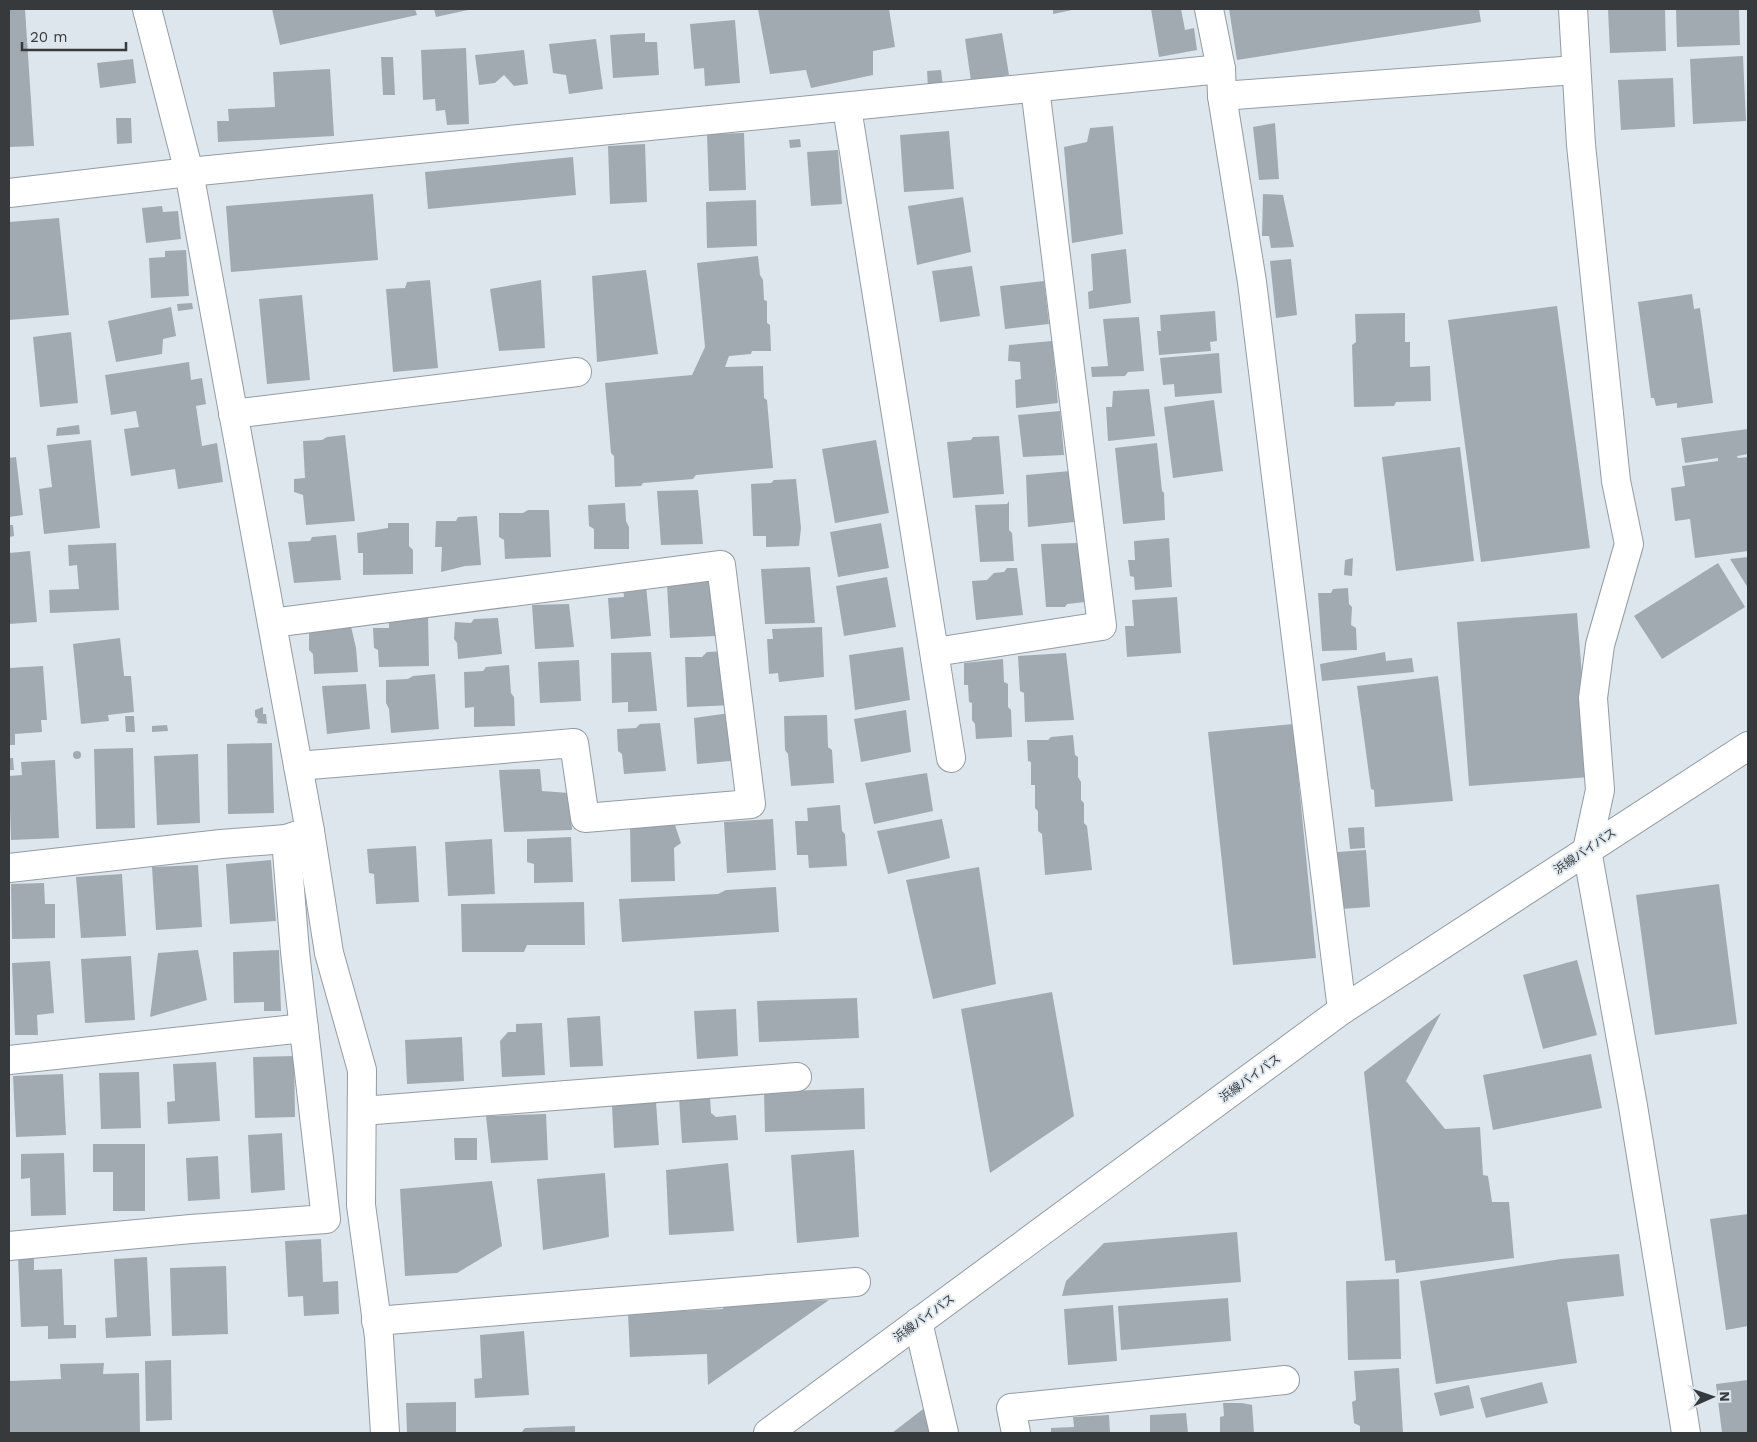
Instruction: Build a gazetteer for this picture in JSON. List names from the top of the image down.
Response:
{
  "streets": {
    "main road": ["浜線バイパス"]
  },
  "scale_bar": "20 m",
  "north": "right"
}
